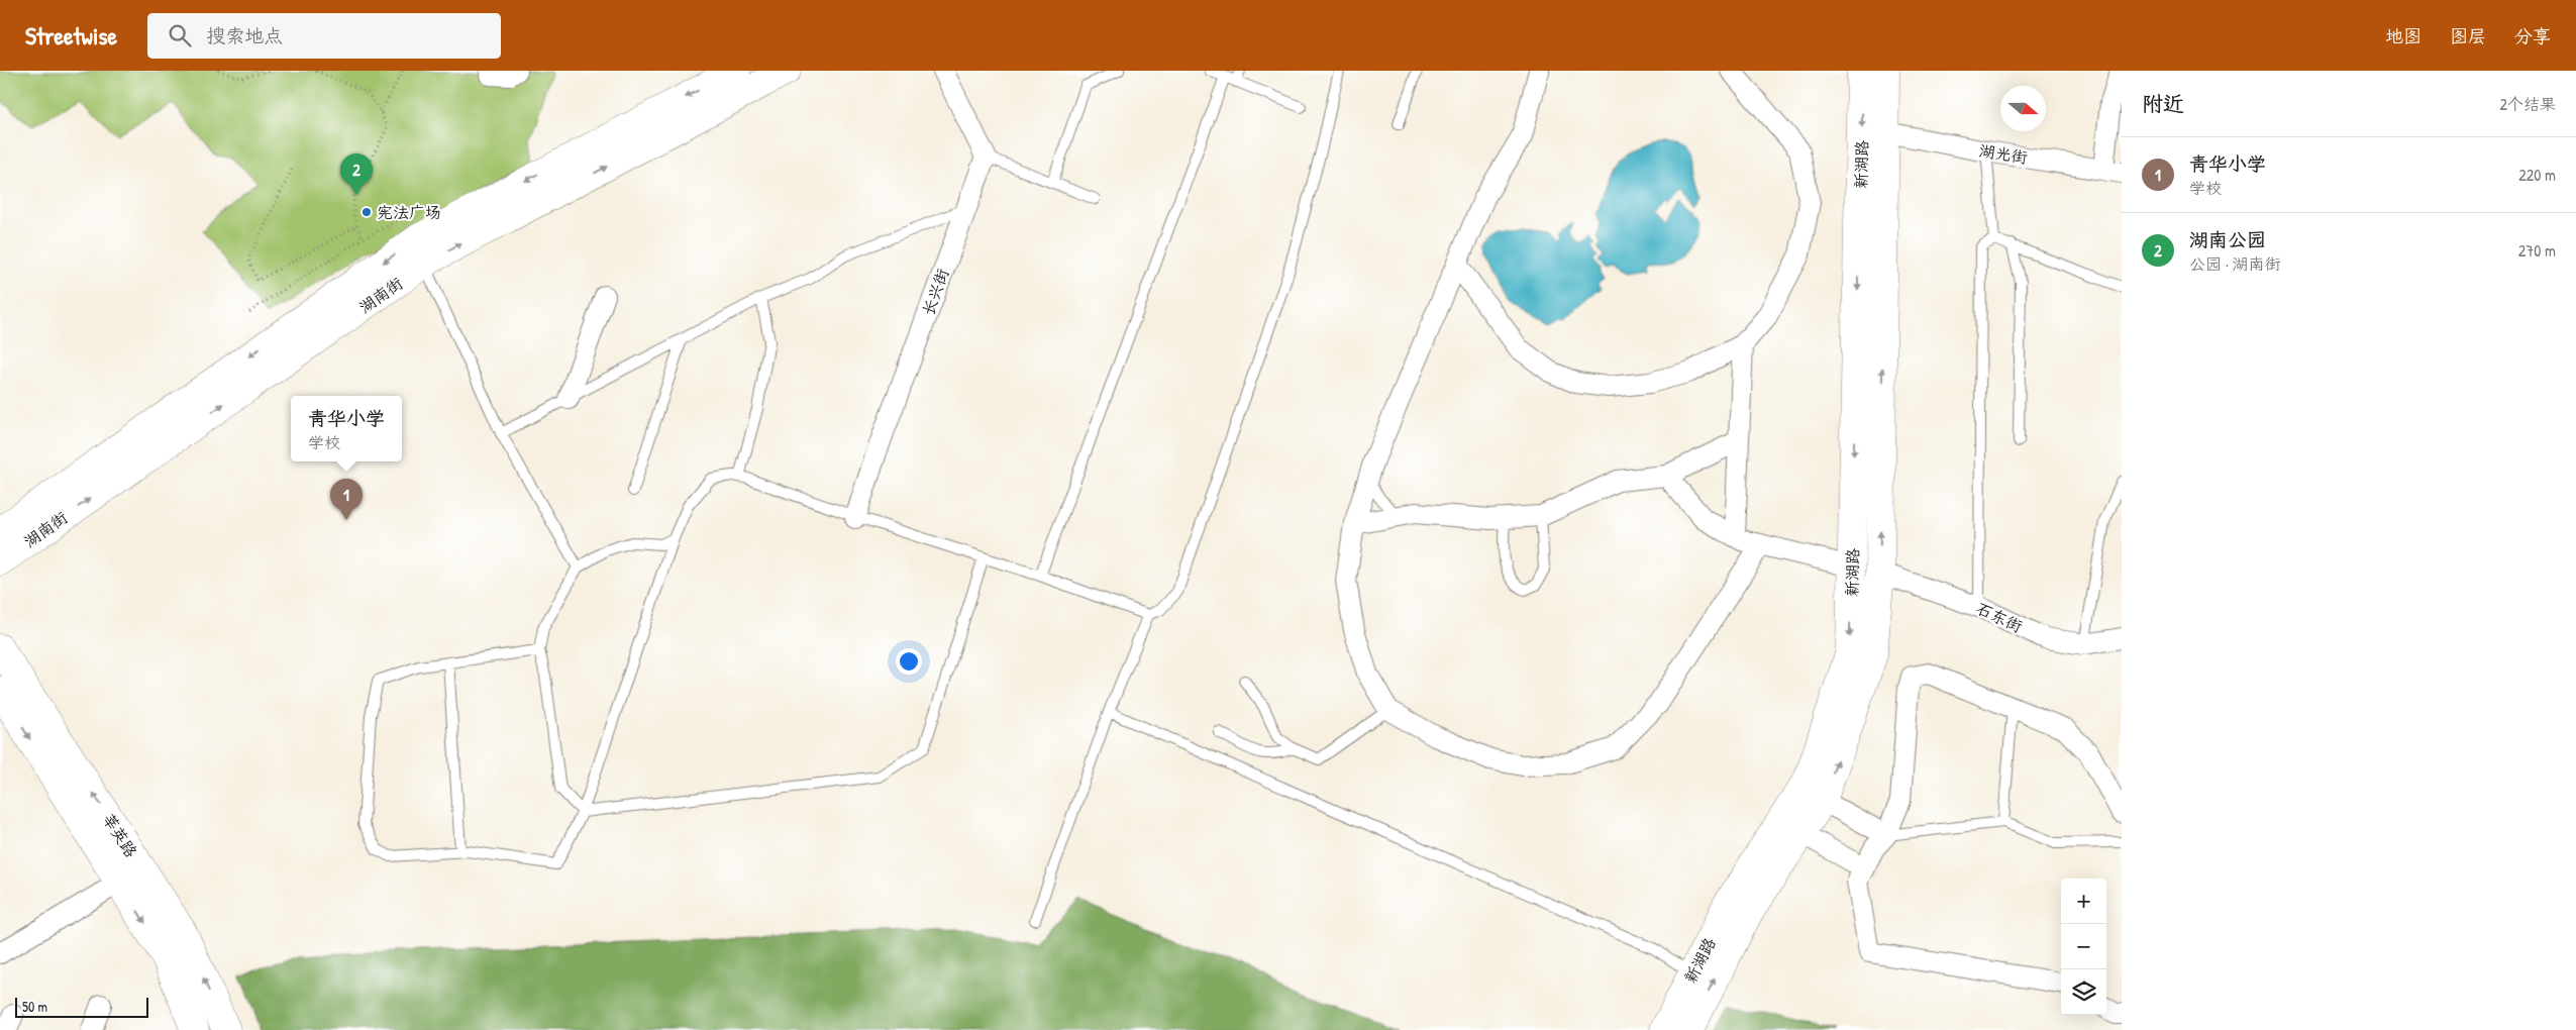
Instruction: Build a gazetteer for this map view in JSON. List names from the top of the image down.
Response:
{
  "streets": {
    "main road": ["新湖路", "湖南街", "莘英路"],
    "street": ["湖光街", "长兴街", "石东街"]
  },
  "crossings": [
    ["湖光街", "新湖路"],
    ["新湖路", "石东街"]
  ],
  "places": ["宪法广场"],
  "scale_bar": "50 m",
  "north": "right",
  "page": {
    "header": "Streetwise",
    "search": "搜索地点",
    "nav": ["地图", "图层", "分享"],
    "heading": ["附近", "2个结果"],
    "list": [
      {
        "mark": "1",
        "name": "青华小学",
        "note": "学校",
        "value": "220 m"
      },
      {
        "mark": "2",
        "name": "湖南公园",
        "note": "公园 · 湖南街",
        "value": "270 m"
      }
    ],
    "pins": ["2", "1"],
    "popup": ["青华小学", "学校"],
    "map_buttons": ["+", "−"],
    "scale": "50 m"
  }
}
